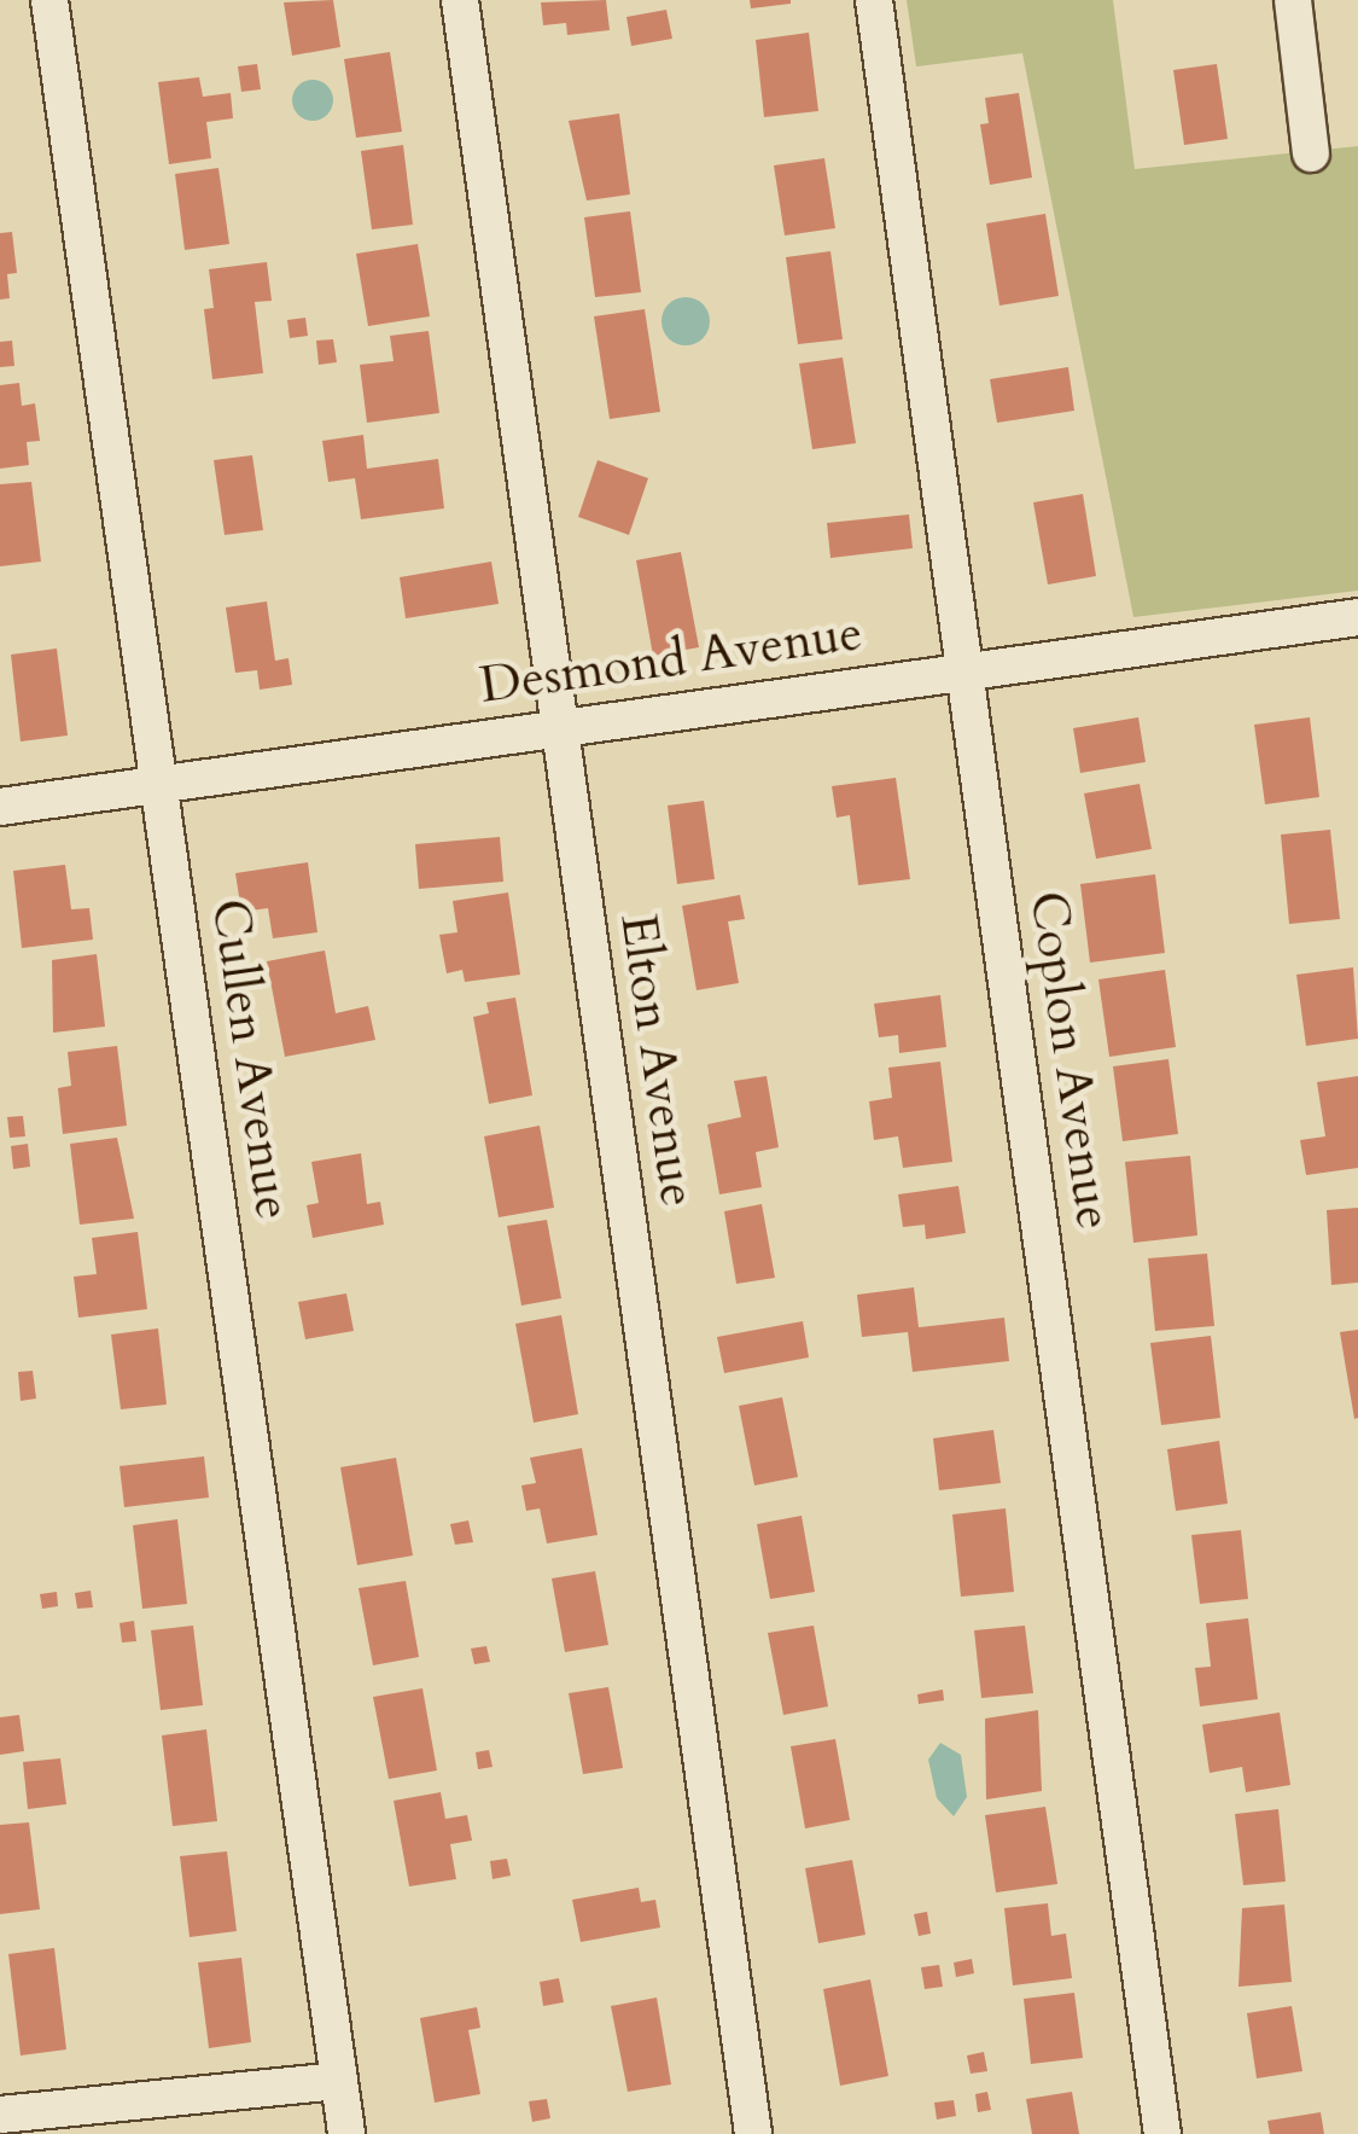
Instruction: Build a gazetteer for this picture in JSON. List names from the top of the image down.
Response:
{
  "streets": {
    "street": [
      "Desmond Avenue",
      "Cullen Avenue",
      "Elton Avenue",
      "Coplon Avenue"
    ]
  },
  "crossings": [
    ["Desmond Avenue", "Cullen Avenue"],
    ["Desmond Avenue", "Elton Avenue"],
    ["Desmond Avenue", "Coplon Avenue"]
  ]
}
